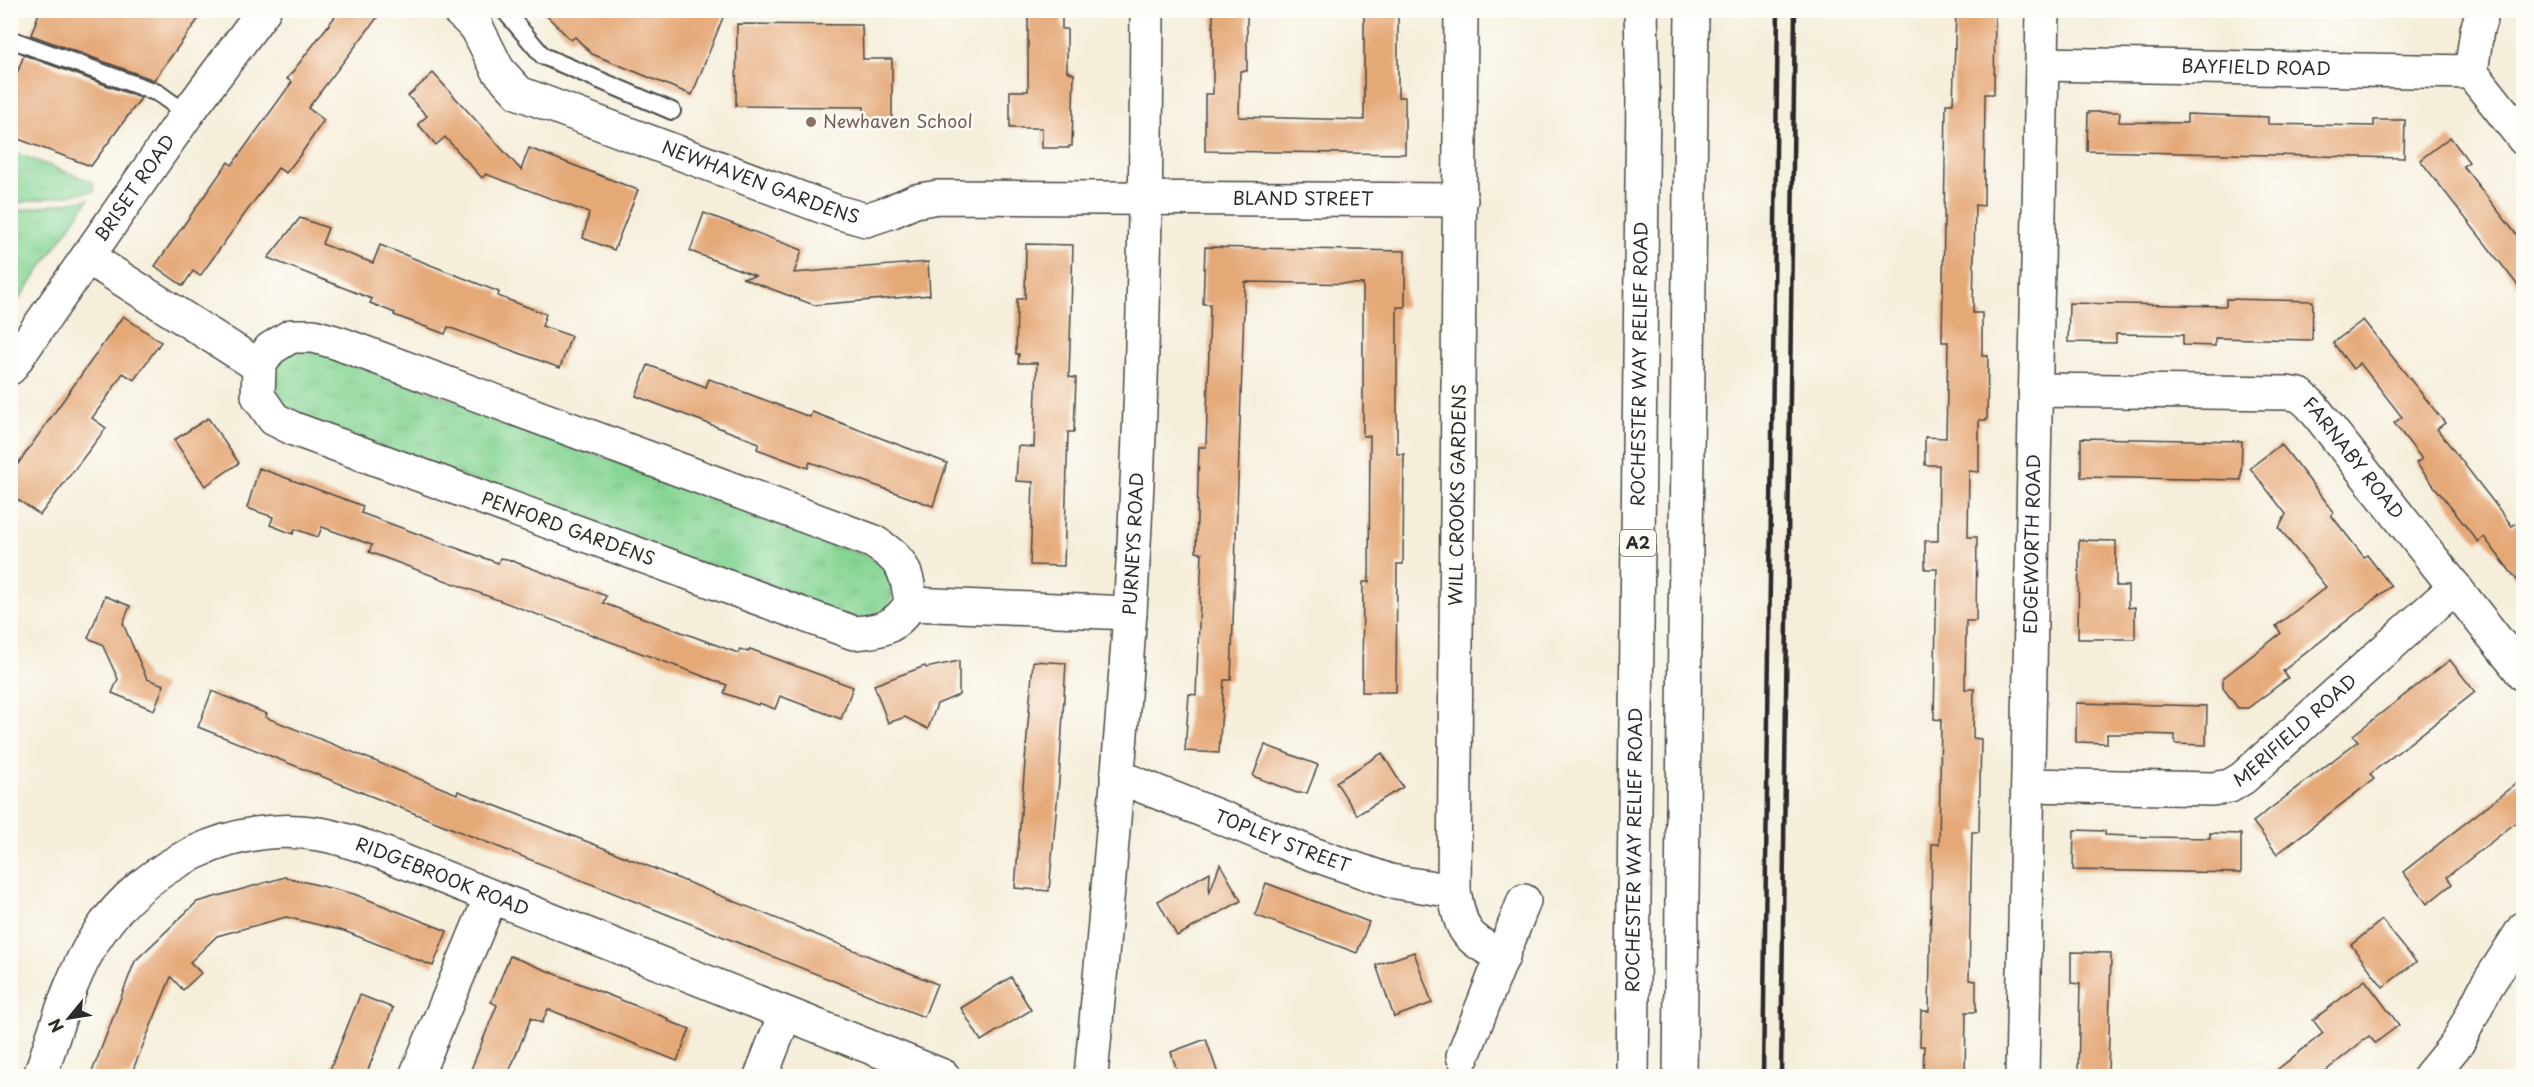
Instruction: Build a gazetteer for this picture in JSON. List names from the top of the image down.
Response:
{
  "streets": {
    "main road": [
      "BAYFIELD ROAD",
      "NEWHAVEN GARDENS",
      "BRISET ROAD",
      "BLAND STREET",
      "ROCHESTER WAY RELIEF ROAD",
      "FARNABY ROAD",
      "WILL CROOKS GARDENS",
      "PENFORD GARDENS",
      "A2",
      "PURNEYS ROAD",
      "EDGEWORTH ROAD",
      "MERIFIELD ROAD",
      "TOPLEY STREET",
      "RIDGEBROOK ROAD"
    ]
  },
  "crossings": [
    ["BAYFIELD ROAD", "EDGEWORTH ROAD"],
    ["NEWHAVEN GARDENS", "BLAND STREET"],
    ["NEWHAVEN GARDENS", "PURNEYS ROAD"],
    ["BLAND STREET", "WILL CROOKS GARDENS"],
    ["BLAND STREET", "PURNEYS ROAD"],
    ["FARNABY ROAD", "EDGEWORTH ROAD"],
    ["FARNABY ROAD", "MERIFIELD ROAD"],
    ["WILL CROOKS GARDENS", "TOPLEY STREET"],
    ["PURNEYS ROAD", "TOPLEY STREET"],
    ["EDGEWORTH ROAD", "MERIFIELD ROAD"]
  ],
  "places": ["Newhaven School"],
  "north": "bottom left"
}
